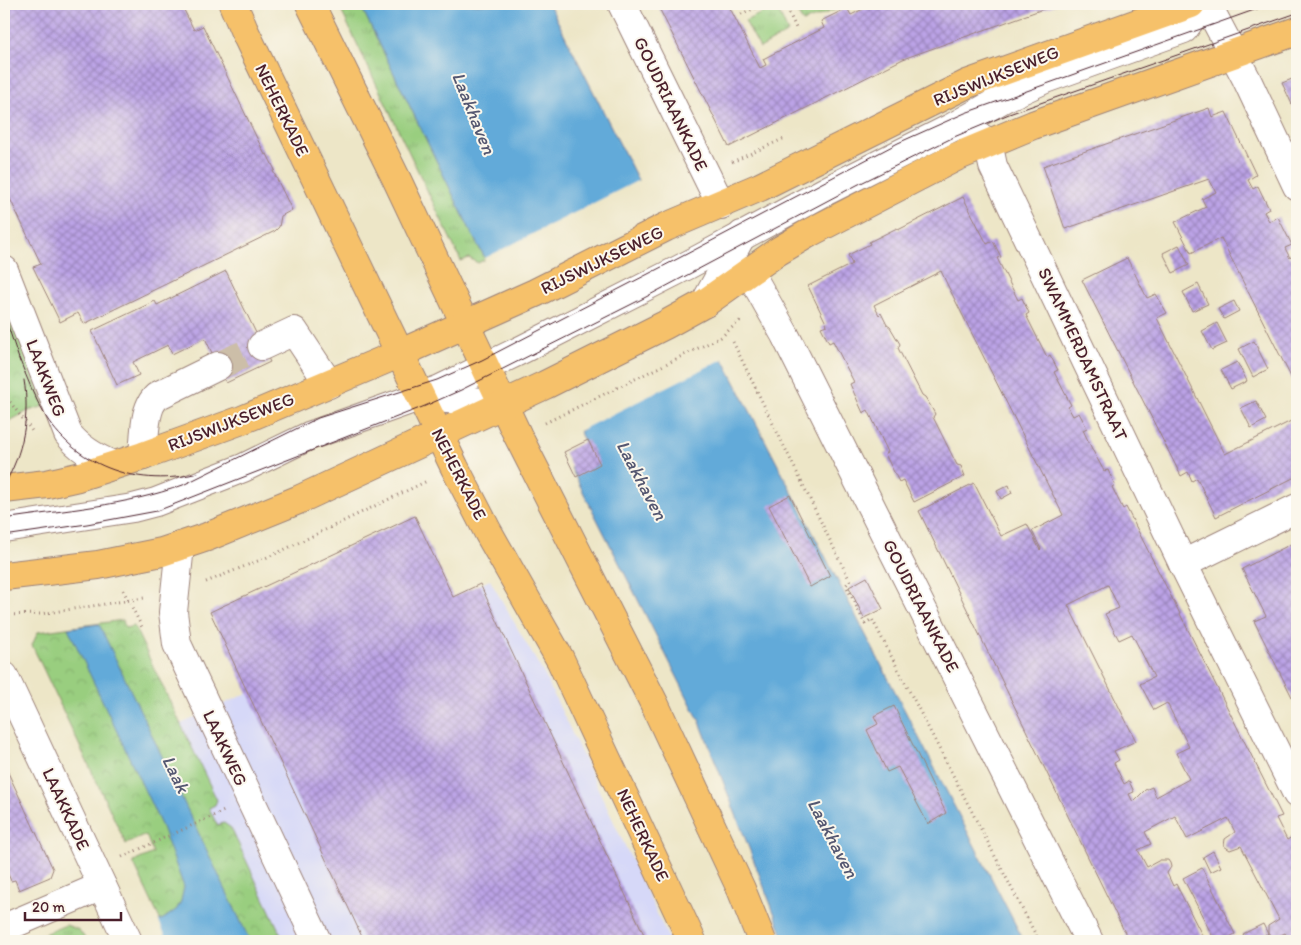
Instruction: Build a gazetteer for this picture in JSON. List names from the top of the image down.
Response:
{
  "streets": {
    "main road": ["RIJSWIJKSEWEG", "NEHERKADE"],
    "street": [
      "GOUDRIAANKADE",
      "SWAMMERDAMSTRAAT",
      "LAAKWEG",
      "LAAKKADE"
    ]
  },
  "crossings": [
    ["RIJSWIJKSEWEG", "GOUDRIAANKADE"],
    ["RIJSWIJKSEWEG", "NEHERKADE"],
    ["RIJSWIJKSEWEG", "SWAMMERDAMSTRAAT"],
    ["RIJSWIJKSEWEG", "LAAKWEG"]
  ],
  "water": ["Laakhaven", "Laak"],
  "scale_bar": "20 m"
}
